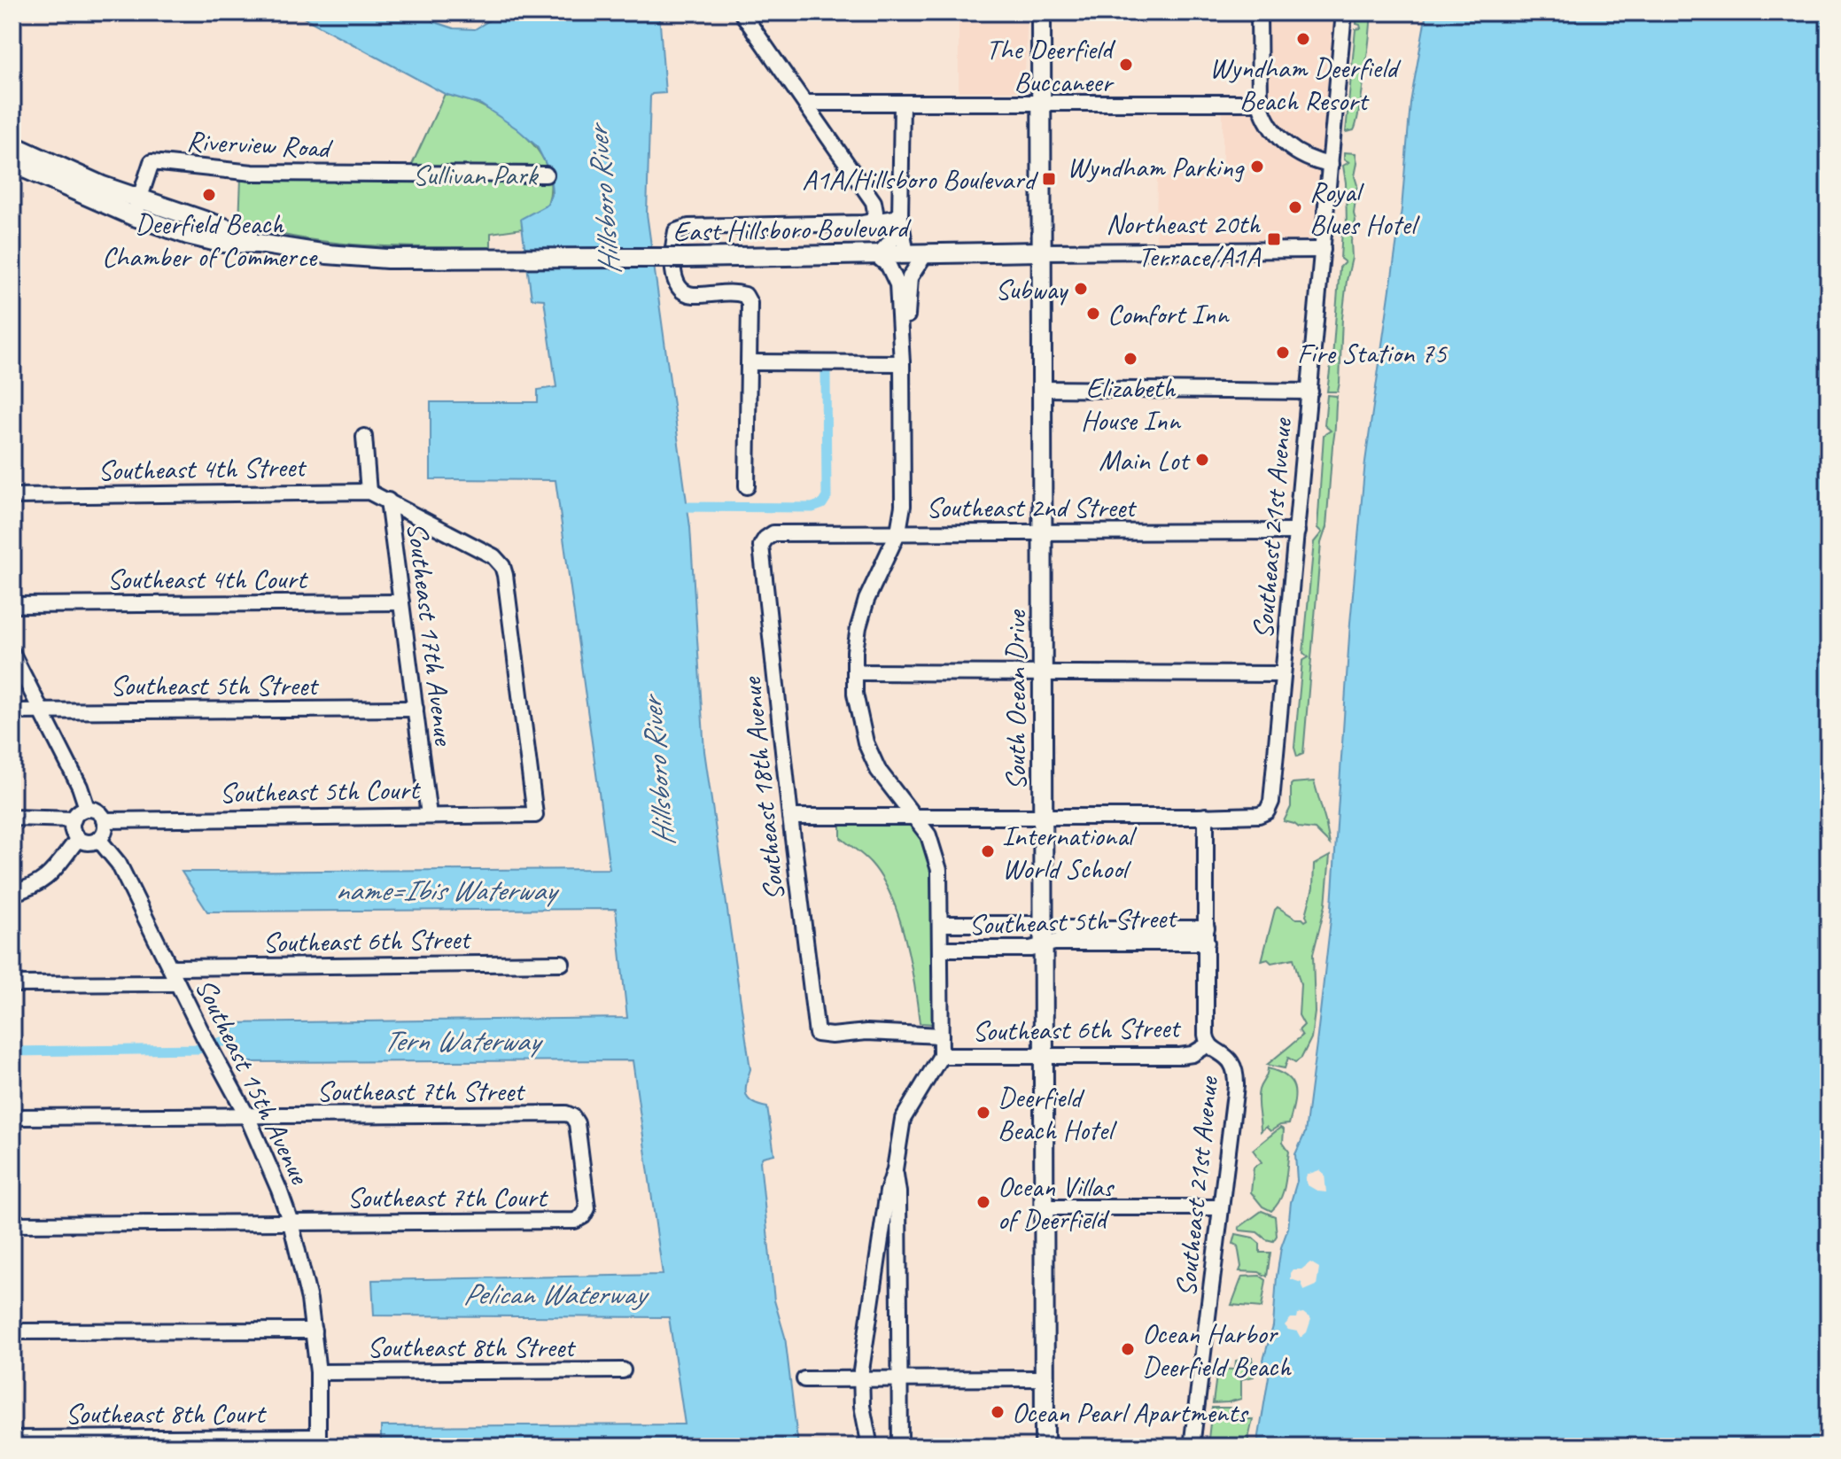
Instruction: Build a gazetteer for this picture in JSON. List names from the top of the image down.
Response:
{
  "streets": {
    "main road": ["East Hillsboro Boulevard", "South Ocean Drive"],
    "street": [
      "Riverview Road",
      "Southeast 4th Street",
      "Southeast 2nd Street",
      "Southeast 21st Avenue",
      "Southeast 4th Court",
      "Southeast 17th Avenue",
      "Southeast 5th Street",
      "Southeast 18th Avenue",
      "Southeast 5th Court",
      "Southeast 6th Street",
      "Southeast 15th Avenue",
      "Southeast 7th Street",
      "Southeast 7th Court",
      "Southeast 8th Street",
      "Southeast 8th Court"
    ]
  },
  "crossings": [
    ["Riverview Road", "East Hillsboro Boulevard"],
    ["East Hillsboro Boulevard", "Southeast 21st Avenue"],
    ["East Hillsboro Boulevard", "South Ocean Drive"],
    ["Southeast 4th Street", "Southeast 17th Avenue"],
    ["Southeast 4th Street", "Southeast 5th Court"],
    ["Southeast 2nd Street", "Southeast 21st Avenue"],
    ["Southeast 2nd Street", "South Ocean Drive"],
    ["Southeast 2nd Street", "Southeast 18th Avenue"],
    ["Southeast 21st Avenue", "Southeast 5th Street"],
    ["Southeast 21st Avenue", "Southeast 6th Street"],
    ["Southeast 4th Court", "Southeast 17th Avenue"],
    ["Southeast 17th Avenue", "Southeast 5th Street"],
    ["Southeast 17th Avenue", "Southeast 5th Court"],
    ["Southeast 5th Street", "South Ocean Drive"],
    ["South Ocean Drive", "Southeast 6th Street"],
    ["Southeast 18th Avenue", "Southeast 6th Street"],
    ["Southeast 5th Court", "Southeast 15th Avenue"],
    ["Southeast 6th Street", "Southeast 15th Avenue"],
    ["Southeast 15th Avenue", "Southeast 7th Street"],
    ["Southeast 15th Avenue", "Southeast 7th Court"],
    ["Southeast 15th Avenue", "Southeast 8th Street"],
    ["Southeast 15th Avenue", "Southeast 8th Court"],
    ["Southeast 7th Street", "Southeast 7th Court"]
  ],
  "water": [
    "Hillsboro River",
    "name=Ibis Waterway",
    "Tern Waterway",
    "Pelican Waterway"
  ],
  "parks": ["Sullivan Park"],
  "places": {
    "other": [
      "Wyndham Deerfield Beach Resort",
      "The Deerfield Buccaneer",
      "Wyndham Parking",
      "Deerfield Beach Chamber of Commerce",
      "Royal Blues Hotel",
      "Subway",
      "Comfort Inn",
      "Fire Station 75",
      "Elizabeth House Inn",
      "Main Lot",
      "International World School",
      "Deerfield Beach Hotel",
      "Ocean Villas of Deerfield",
      "Ocean Harbor Deerfield Beach",
      "Ocean Pearl Apartments"
    ],
    "transit": ["A1A/Hillsboro Boulevard", "Northeast 20th Terrace/A1A"]
  }
}
